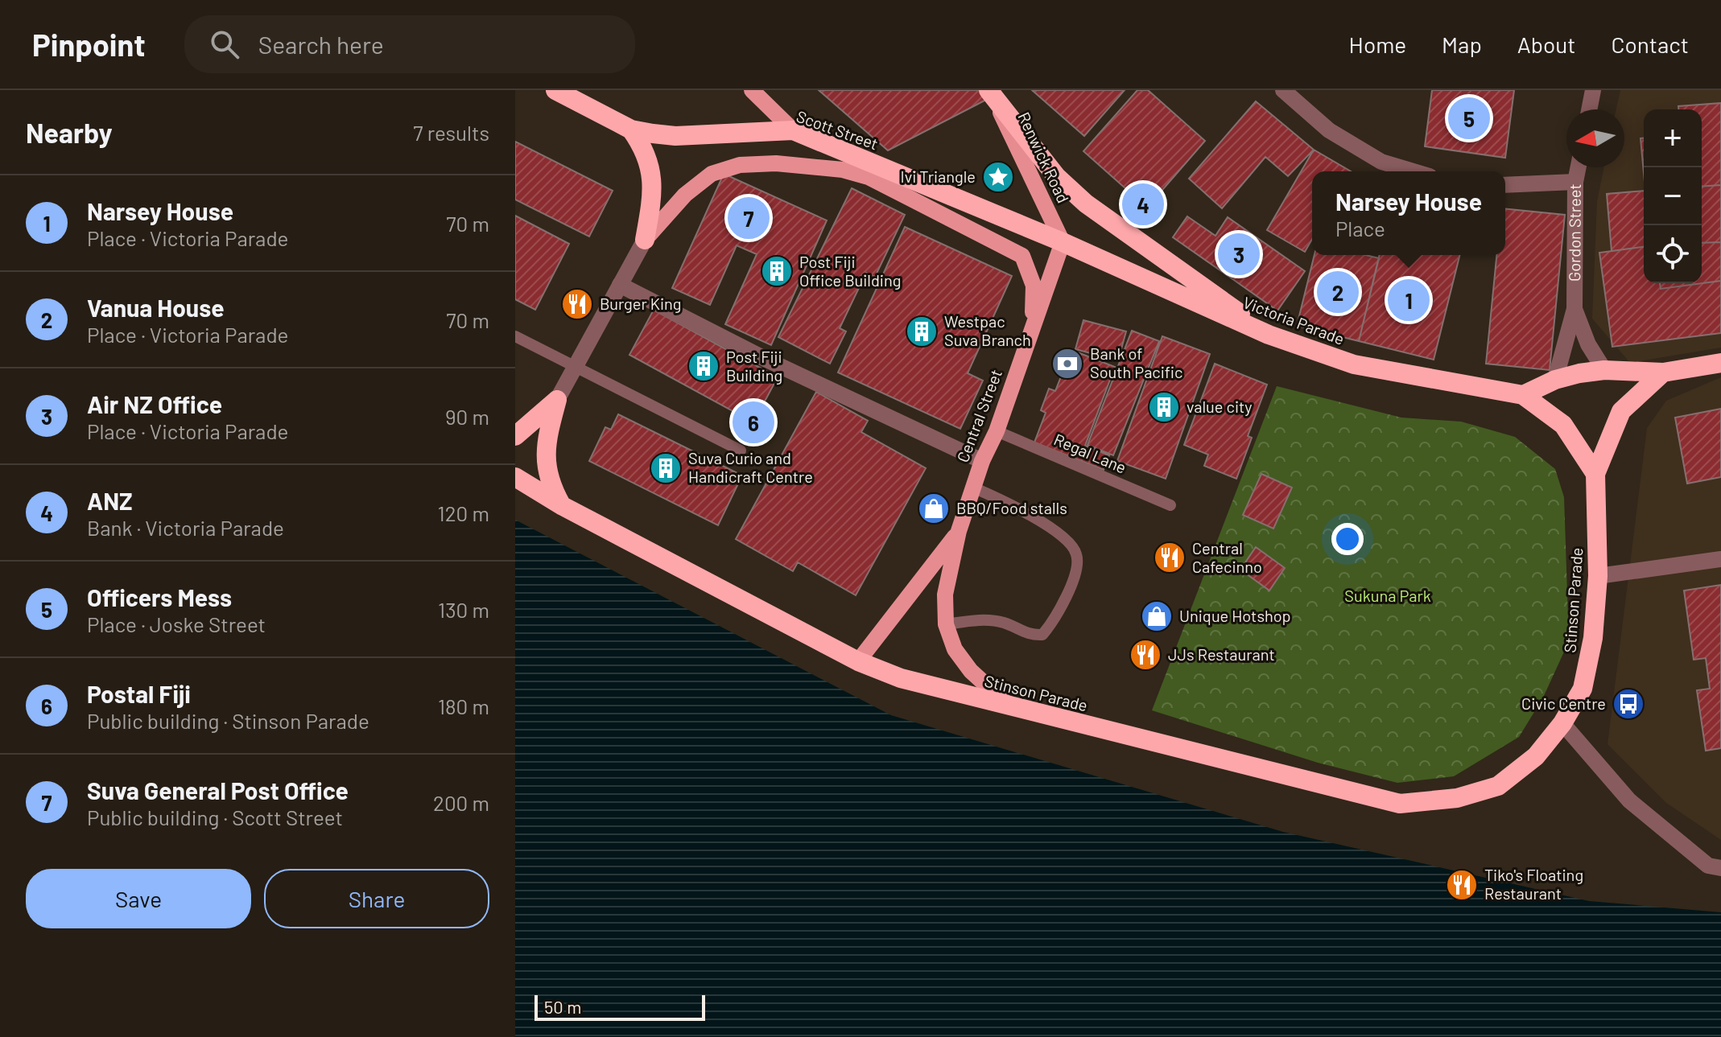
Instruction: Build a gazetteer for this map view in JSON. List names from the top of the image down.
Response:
{
  "streets": {
    "highway": ["Scott Street", "Victoria Parade", "Stinson Parade"],
    "main road": ["Renwick Road", "Central Street"],
    "street": ["Gordon Street"],
    "lane": ["Regal Lane"]
  },
  "crossings": [
    ["Scott Street", "Renwick Road"],
    ["Scott Street", "Victoria Parade"],
    ["Scott Street", "Central Street"],
    ["Renwick Road", "Victoria Parade"],
    ["Renwick Road", "Central Street"],
    ["Victoria Parade", "Central Street"],
    ["Victoria Parade", "Stinson Parade"],
    ["Central Street", "Regal Lane"],
    ["Central Street", "Stinson Parade"]
  ],
  "parks": ["Sukuna Park"],
  "places": {
    "place": ["Ivi Triangle"],
    "building": [
      "Post Fiji Office Building",
      "Westpac Suva Branch",
      "Post Fiji Building",
      "value city",
      "Suva Curio and Handicraft Centre"
    ],
    "restaurant": [
      "Burger King",
      "Central Cafecinno",
      "JJs Restaurant",
      "Tiko's Floating Restaurant"
    ],
    "bank": ["Bank of South Pacific"],
    "shop": ["BBQ/Food stalls", "Unique Hotshop"],
    "bus stop": ["Civic Centre"]
  },
  "scale_bar": "50 m",
  "north": "left",
  "page": {
    "header": "Pinpoint",
    "search": "Search here",
    "nav": [
      "Home",
      "Map",
      "About",
      "Contact"
    ],
    "heading": ["Nearby", "7 results"],
    "pins": [
      "5",
      "4",
      "7",
      "3",
      "2",
      "1",
      "6"
    ],
    "map_buttons": ["+", "−"],
    "popup": ["Narsey House", "Place"],
    "list": [
      {
        "mark": "1",
        "name": "Narsey House",
        "note": "Place · Victoria Parade",
        "value": "70 m"
      },
      {
        "mark": "2",
        "name": "Vanua House",
        "note": "Place · Victoria Parade",
        "value": "70 m"
      },
      {
        "mark": "3",
        "name": "Air NZ Office",
        "note": "Place · Victoria Parade",
        "value": "90 m"
      },
      {
        "mark": "4",
        "name": "ANZ",
        "note": "Bank · Victoria Parade",
        "value": "120 m"
      },
      {
        "mark": "5",
        "name": "Officers Mess",
        "note": "Place · Joske Street",
        "value": "130 m"
      },
      {
        "mark": "6",
        "name": "Postal Fiji",
        "note": "Public building · Stinson Parade",
        "value": "180 m"
      },
      {
        "mark": "7",
        "name": "Suva General Post Office",
        "note": "Public building · Scott Street",
        "value": "200 m"
      }
    ],
    "buttons": ["Save", "Share"],
    "scale": "50 m"
  }
}
